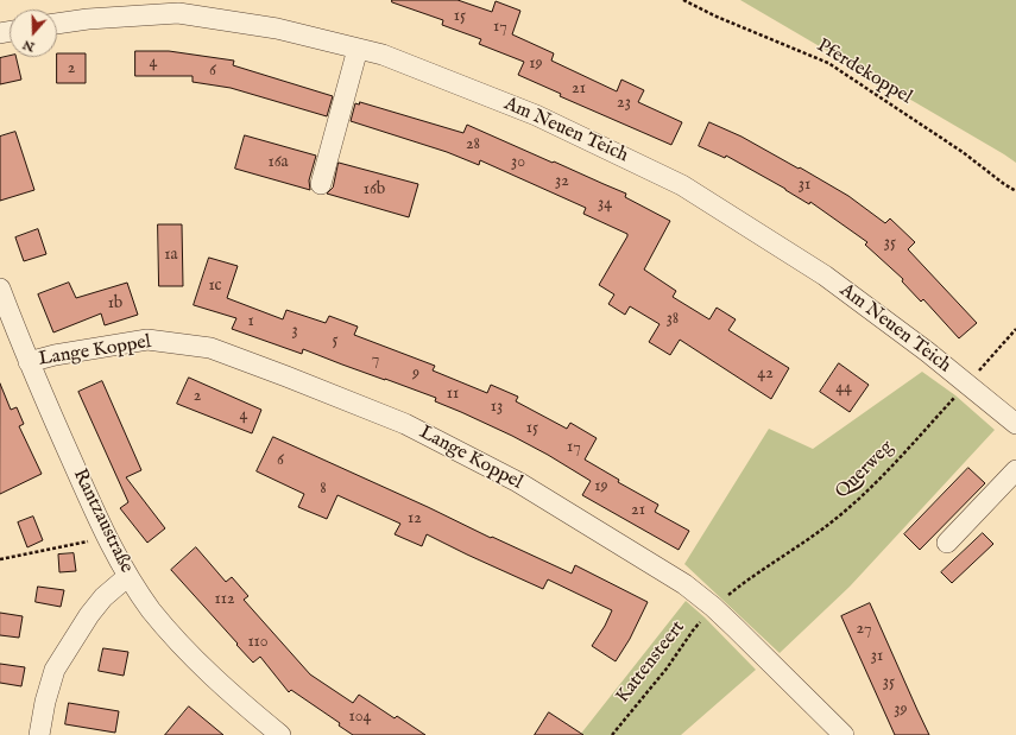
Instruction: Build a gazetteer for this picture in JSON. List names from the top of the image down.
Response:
{
  "streets": {
    "street": ["Am Neuen Teich", "Lange Koppel", "Rantzaustraße"],
    "path": ["Pferdekoppel", "Querweg", "Kattensteert"]
  },
  "crossings": [
    ["Am Neuen Teich", "Querweg"],
    ["Lange Koppel", "Querweg"],
    ["Lange Koppel", "Rantzaustraße"],
    ["Lange Koppel", "Kattensteert"],
    ["Querweg", "Kattensteert"]
  ],
  "house_numbers": [
    "15",
    "17",
    "4",
    "19",
    "2",
    "6",
    "21",
    "23",
    "28",
    "16a",
    "30",
    "32",
    "31",
    "16b",
    "34",
    "35",
    "1a",
    "1c",
    "1b",
    "38",
    "1",
    "3",
    "5",
    "7",
    "9",
    "42",
    "44",
    "11",
    "2",
    "13",
    "4",
    "15",
    "17",
    "6",
    "19",
    "8",
    "21",
    "12",
    "112",
    "27",
    "110",
    "31",
    "35",
    "39",
    "104"
  ],
  "north": "bottom"
}
